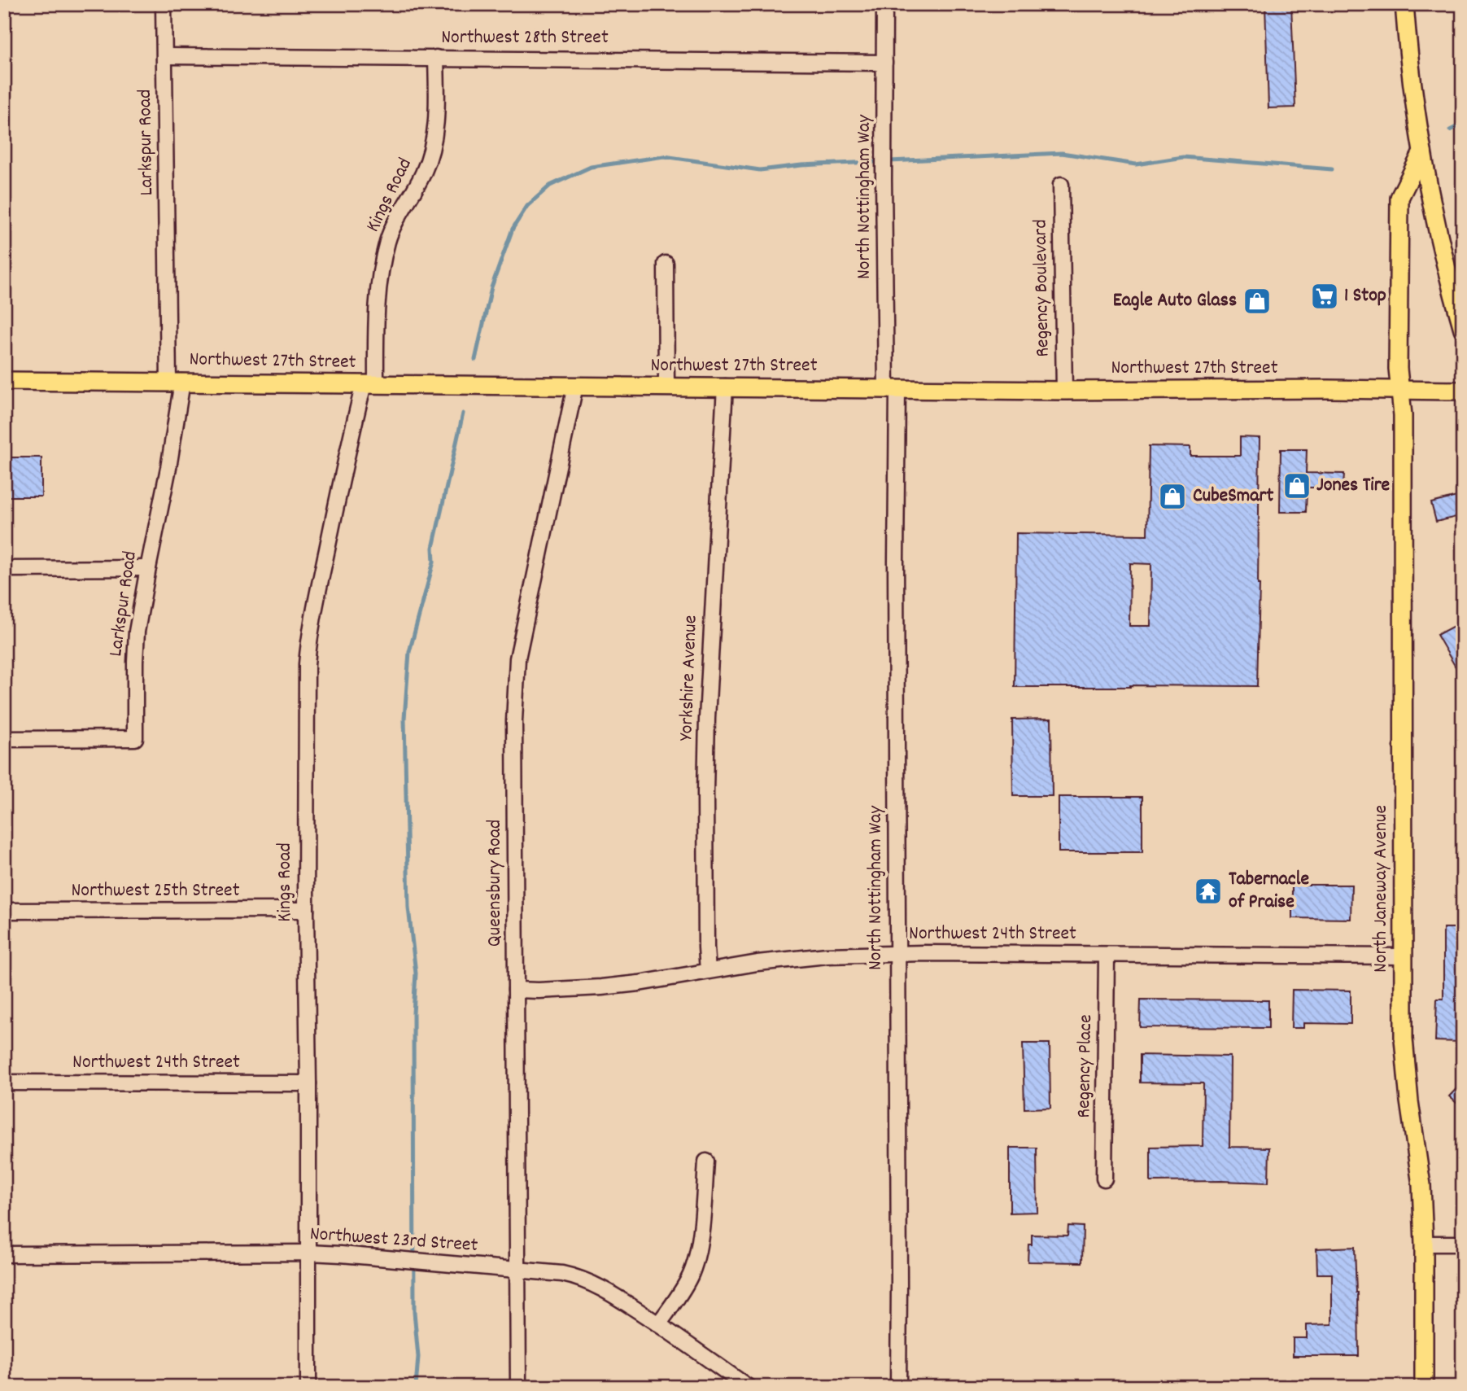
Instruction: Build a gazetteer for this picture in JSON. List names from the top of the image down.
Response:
{
  "streets": {
    "main road": ["Northwest 27th Street", "North Janeway Avenue"],
    "street": [
      "Northwest 28th Street",
      "Larkspur Road",
      "Kings Road",
      "North Nottingham Way",
      "Regency Boulevard",
      "Yorkshire Avenue",
      "Queensbury Road",
      "Northwest 25th Street",
      "Northwest 24th Street",
      "Regency Place",
      "Northwest 23rd Street"
    ]
  },
  "crossings": [
    ["Northwest 28th Street", "Larkspur Road"],
    ["Northwest 28th Street", "Kings Road"],
    ["Northwest 28th Street", "North Nottingham Way"],
    ["Larkspur Road", "Northwest 27th Street"],
    ["Kings Road", "Northwest 27th Street"],
    ["Kings Road", "Northwest 25th Street"],
    ["Kings Road", "Northwest 24th Street"],
    ["Kings Road", "Northwest 23rd Street"],
    ["North Nottingham Way", "Northwest 27th Street"],
    ["North Nottingham Way", "Northwest 24th Street"],
    ["Regency Boulevard", "Northwest 27th Street"],
    ["Northwest 27th Street", "Yorkshire Avenue"],
    ["Northwest 27th Street", "Queensbury Road"],
    ["Northwest 27th Street", "North Janeway Avenue"],
    ["Yorkshire Avenue", "Northwest 24th Street"],
    ["Queensbury Road", "Northwest 24th Street"],
    ["Queensbury Road", "Northwest 23rd Street"],
    ["North Janeway Avenue", "Northwest 24th Street"],
    ["Northwest 24th Street", "Regency Place"]
  ],
  "places": {
    "supermarket": ["1 Stop"],
    "shop": ["Eagle Auto Glass", "Jones Tire", "CubeSmart"],
    "temple": ["Tabernacle of Praise"]
  }
}
